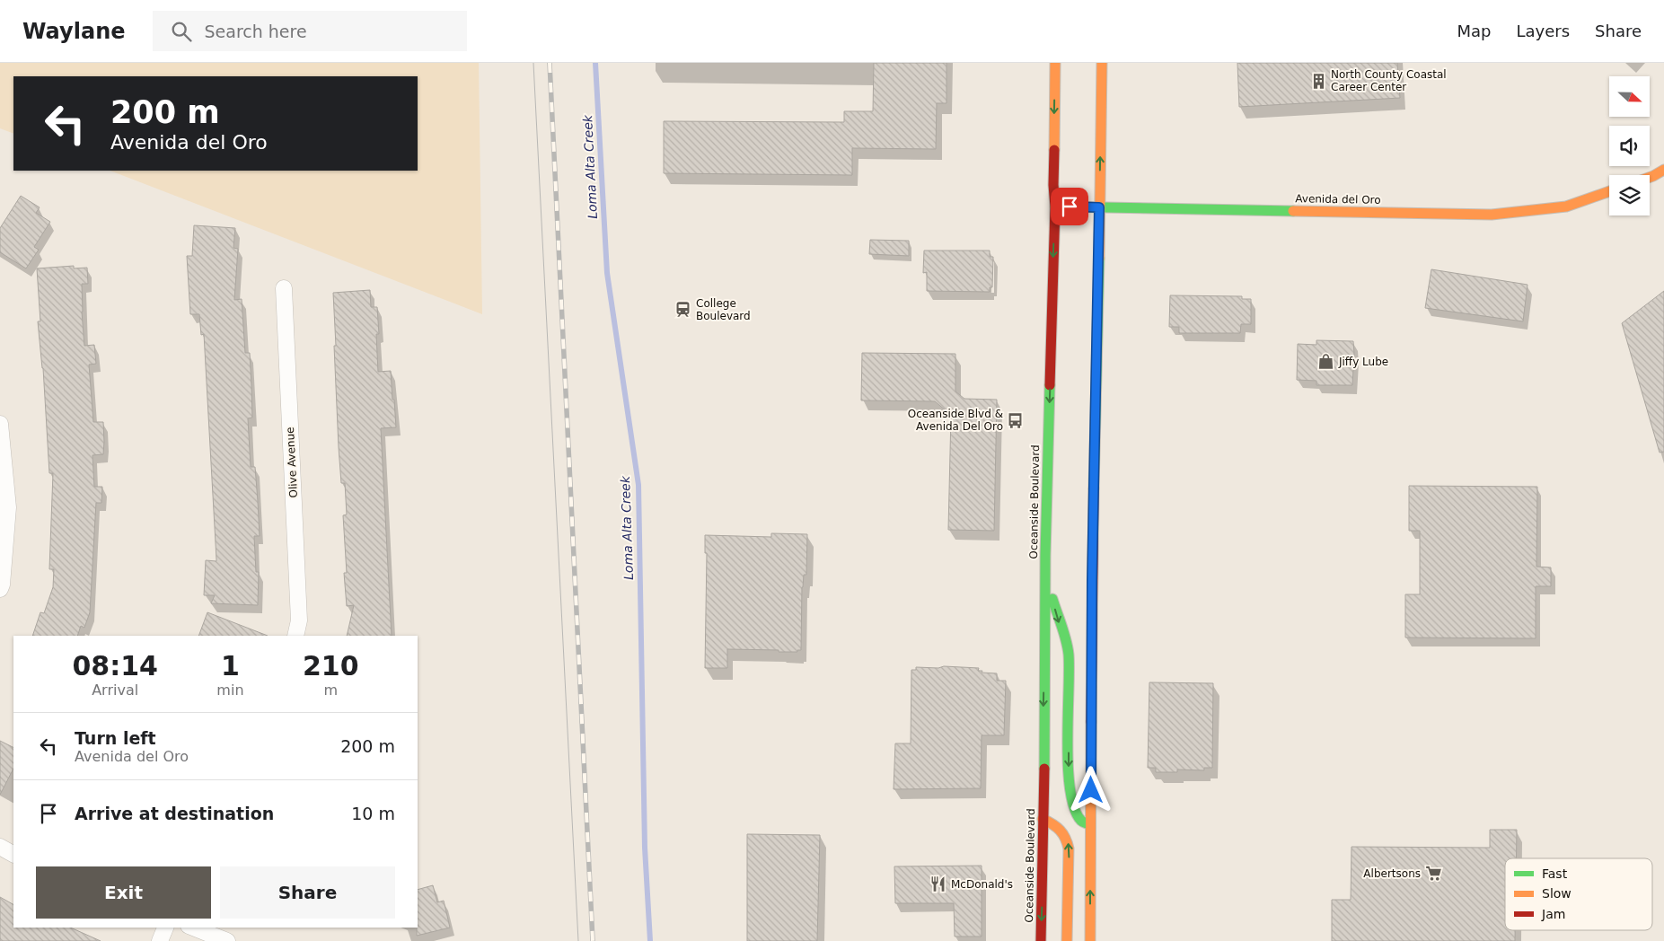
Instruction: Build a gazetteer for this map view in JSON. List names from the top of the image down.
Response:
{
  "streets": {
    "main road": ["Avenida del Oro", "Oceanside Boulevard"],
    "street": ["Olive Avenue"]
  },
  "crossings": [
    ["Avenida del Oro", "Oceanside Boulevard"]
  ],
  "water": ["Loma Alta Creek"],
  "places": {
    "building": ["North County Coastal Career Center"],
    "station": ["College Boulevard"],
    "shop": ["Jiffy Lube"],
    "bus stop": ["Oceanside Blvd & Avenida Del Oro"],
    "supermarket": ["Albertsons"],
    "restaurant": ["McDonald's"]
  },
  "legend": ["Fast", "Slow", "Jam"],
  "north": "right",
  "page": {
    "header": "Waylane",
    "search": "Search here",
    "nav": ["Map", "Layers", "Share"],
    "turn": ["200 m", "Avenida del Oro"],
    "eta": [
      "08:14",
      "Arrival",
      "1",
      "min",
      "210",
      "m"
    ],
    "list": [
      {
        "name": "Turn left",
        "note": "Avenida del Oro",
        "value": "200 m"
      },
      {
        "name": "Arrive at destination",
        "value": "10 m"
      }
    ],
    "buttons": ["Exit", "Share"]
  }
}
